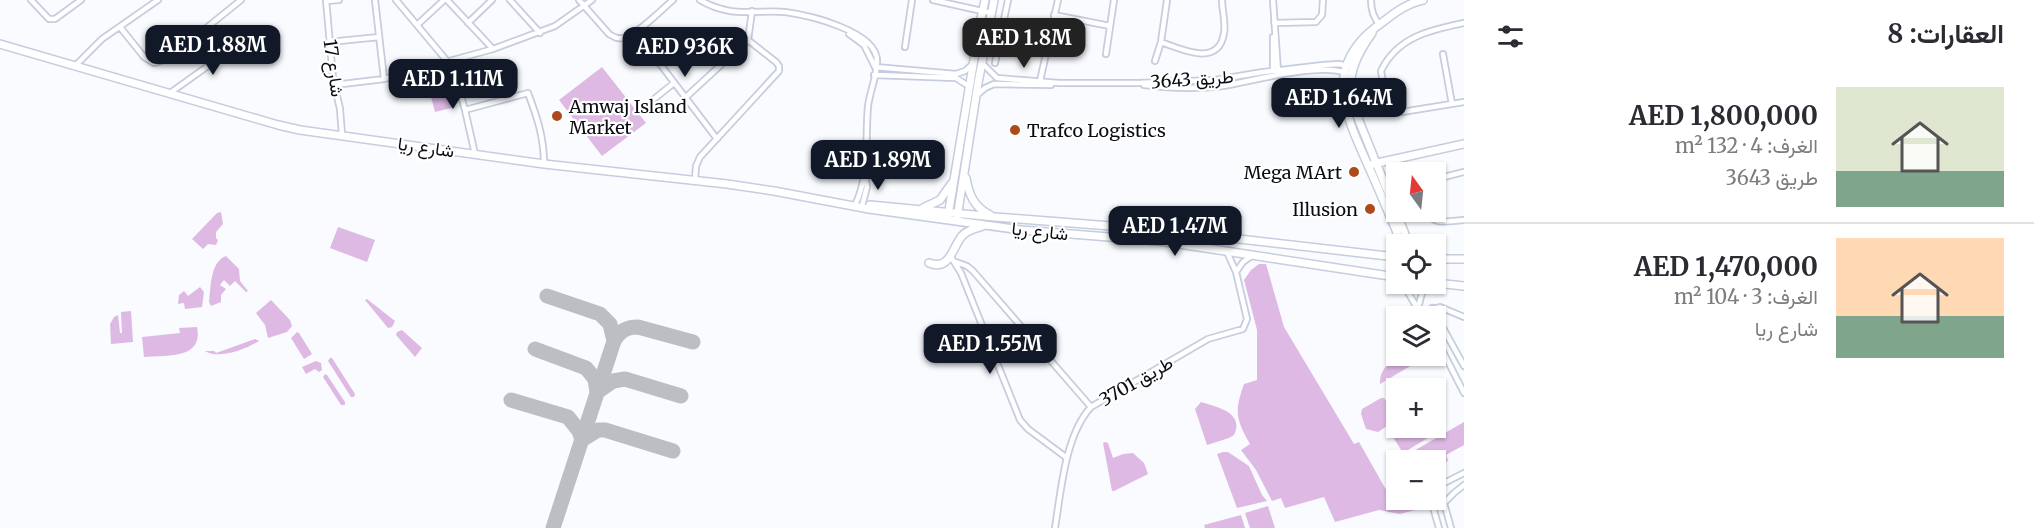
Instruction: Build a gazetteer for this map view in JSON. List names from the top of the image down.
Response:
{
  "streets": {
    "main road": ["شارع ريا"],
    "street": ["شارع 17", "طريق 3643", "طريق 3701"]
  },
  "crossings": [
    ["شارع 17", "شارع ريا"],
    ["شارع ريا", "طريق 3701"]
  ],
  "places": [
    "Amwaj Island Market",
    "Trafco Logistics",
    "Mega MArt",
    "Illusion"
  ],
  "north": "top",
  "page": {
    "heading": "العقارات: 8",
    "price": [
      "AED 1.8M",
      "AED 1.88M",
      "AED 936K",
      "AED 1.11M",
      "AED 1.64M",
      "AED 1.89M",
      "AED 1.47M",
      "AED 1.55M"
    ],
    "list": [
      {
        "name": "AED 1,800,000",
        "note": "الغرف: 4 · 132 m² · طريق 3643"
      },
      {
        "name": "AED 1,470,000",
        "note": "الغرف: 3 · 104 m² · شارع ريا"
      }
    ],
    "map_buttons": ["+", "−"]
  }
}
